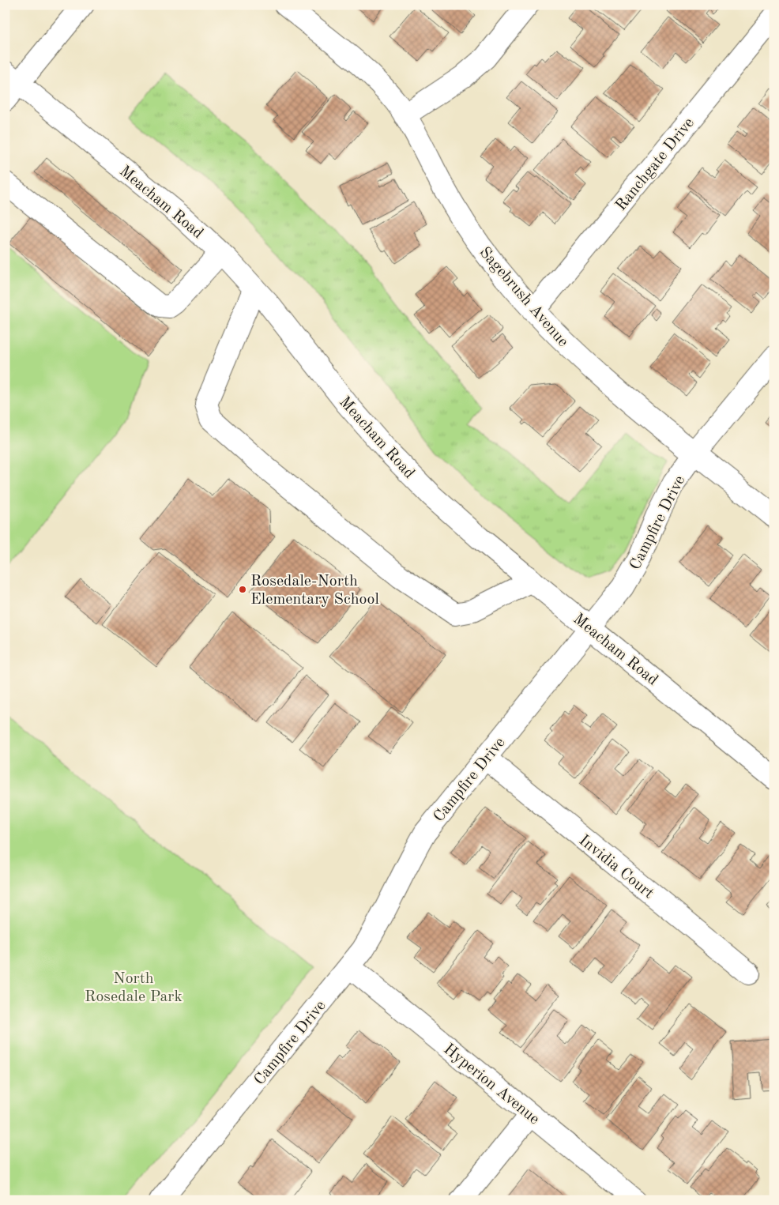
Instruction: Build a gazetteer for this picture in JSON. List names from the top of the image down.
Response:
{
  "streets": {
    "street": [
      "Ranchgate Drive",
      "Meacham Road",
      "Sagebrush Avenue",
      "Campfire Drive",
      "Invidia Court",
      "Hyperion Avenue"
    ]
  },
  "crossings": [
    ["Ranchgate Drive", "Sagebrush Avenue"],
    ["Meacham Road", "Campfire Drive"],
    ["Sagebrush Avenue", "Campfire Drive"],
    ["Campfire Drive", "Invidia Court"],
    ["Campfire Drive", "Hyperion Avenue"]
  ],
  "parks": ["North Rosedale Park"],
  "places": ["Rosedale-North Elementary School"]
}
